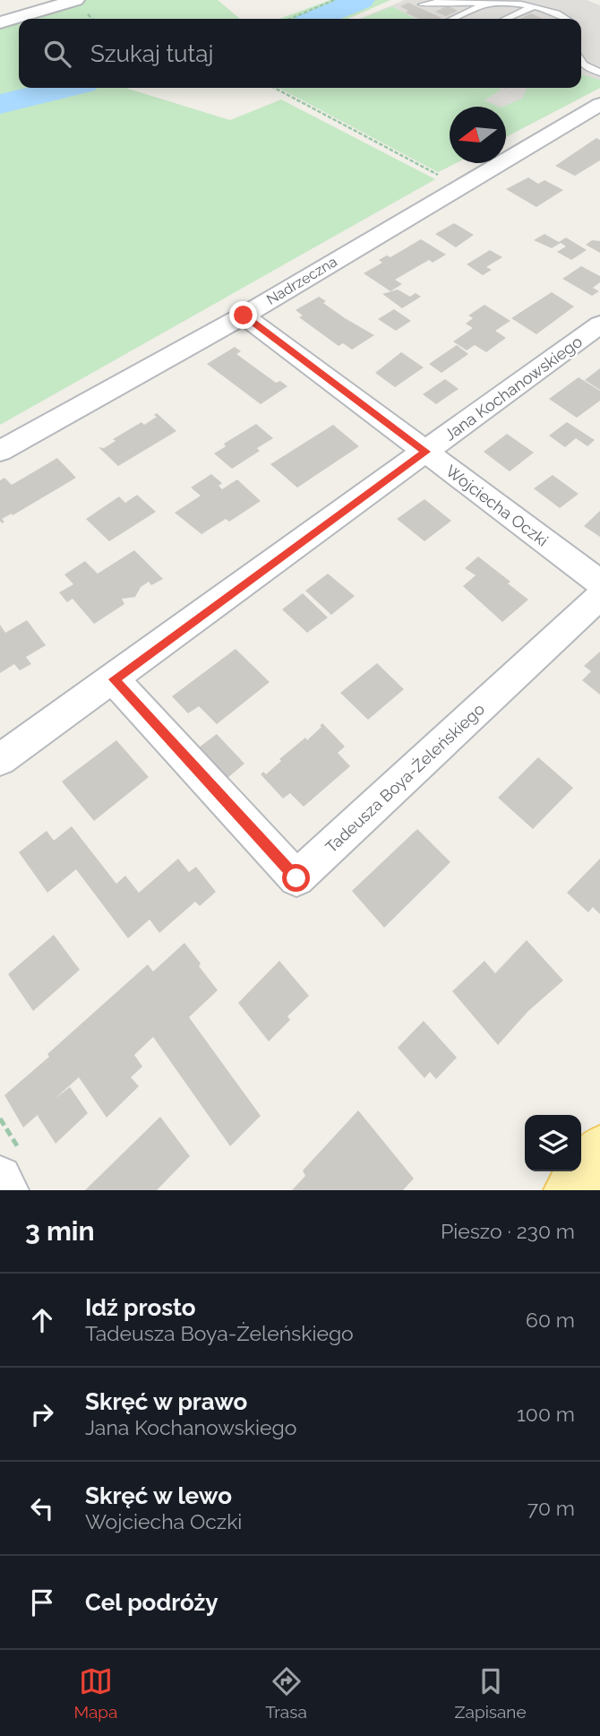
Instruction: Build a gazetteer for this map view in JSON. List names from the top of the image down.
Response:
{
  "streets": {
    "street": [
      "Nadrzeczna",
      "Jana Kochanowskiego",
      "Wojciecha Oczki",
      "Tadeusza Boya-Żeleńskiego"
    ]
  },
  "crossings": [
    ["Nadrzeczna", "Wojciecha Oczki"],
    ["Jana Kochanowskiego", "Wojciecha Oczki"],
    ["Jana Kochanowskiego", "Tadeusza Boya-Żeleńskiego"]
  ],
  "north": "left",
  "page": {
    "search": "Szukaj tutaj",
    "heading": ["3 min", "Pieszo · 230 m"],
    "list": [
      ["Idź prosto", "Tadeusza Boya-Żeleńskiego", "60 m"],
      ["Skręć w prawo", "Jana Kochanowskiego", "100 m"],
      ["Skręć w lewo", "Wojciecha Oczki", "70 m"],
      "Cel podróży"
    ],
    "nav": ["Mapa", "Trasa", "Zapisane"]
  }
}
